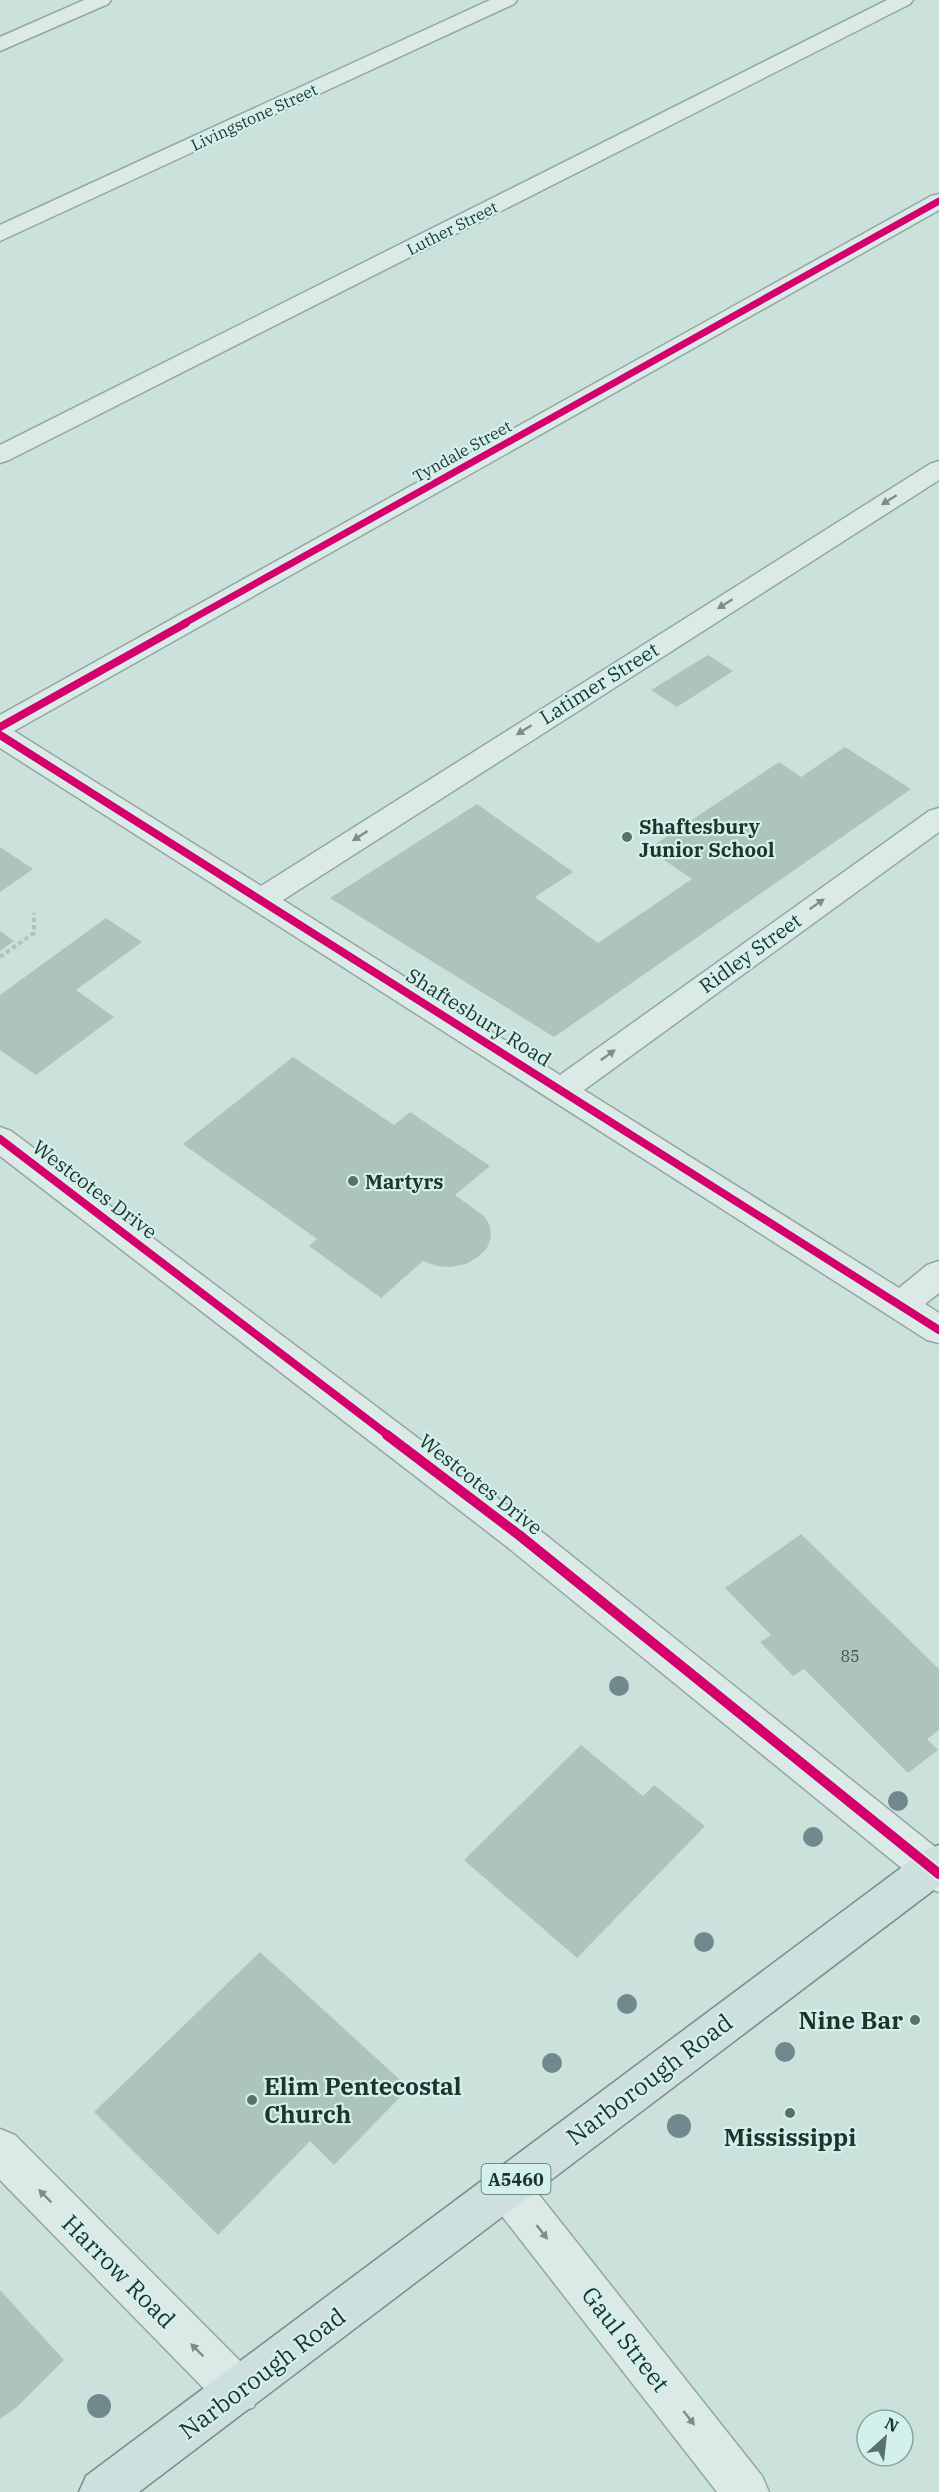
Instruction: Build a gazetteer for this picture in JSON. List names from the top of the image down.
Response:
{
  "streets": {
    "main road": ["Narborough Road", "A5460"],
    "street": [
      "Livingstone Street",
      "Luther Street",
      "Tyndale Street",
      "Latimer Street",
      "Ridley Street",
      "Shaftesbury Road",
      "Westcotes Drive",
      "Harrow Road",
      "Gaul Street"
    ]
  },
  "crossings": [
    ["Latimer Street", "Shaftesbury Road"],
    ["Ridley Street", "Shaftesbury Road"],
    ["Westcotes Drive", "Narborough Road"],
    ["Narborough Road", "Harrow Road"],
    ["Narborough Road", "Gaul Street"]
  ],
  "one_way": [
    "Latimer Street",
    "Ridley Street",
    "Harrow Road",
    "Gaul Street"
  ],
  "places": [
    "Shaftesbury Junior School",
    "Martyrs",
    "Nine Bar",
    "Elim Pentecostal Church",
    "Mississippi"
  ],
  "house_numbers": ["85"],
  "north": "top right"
}
